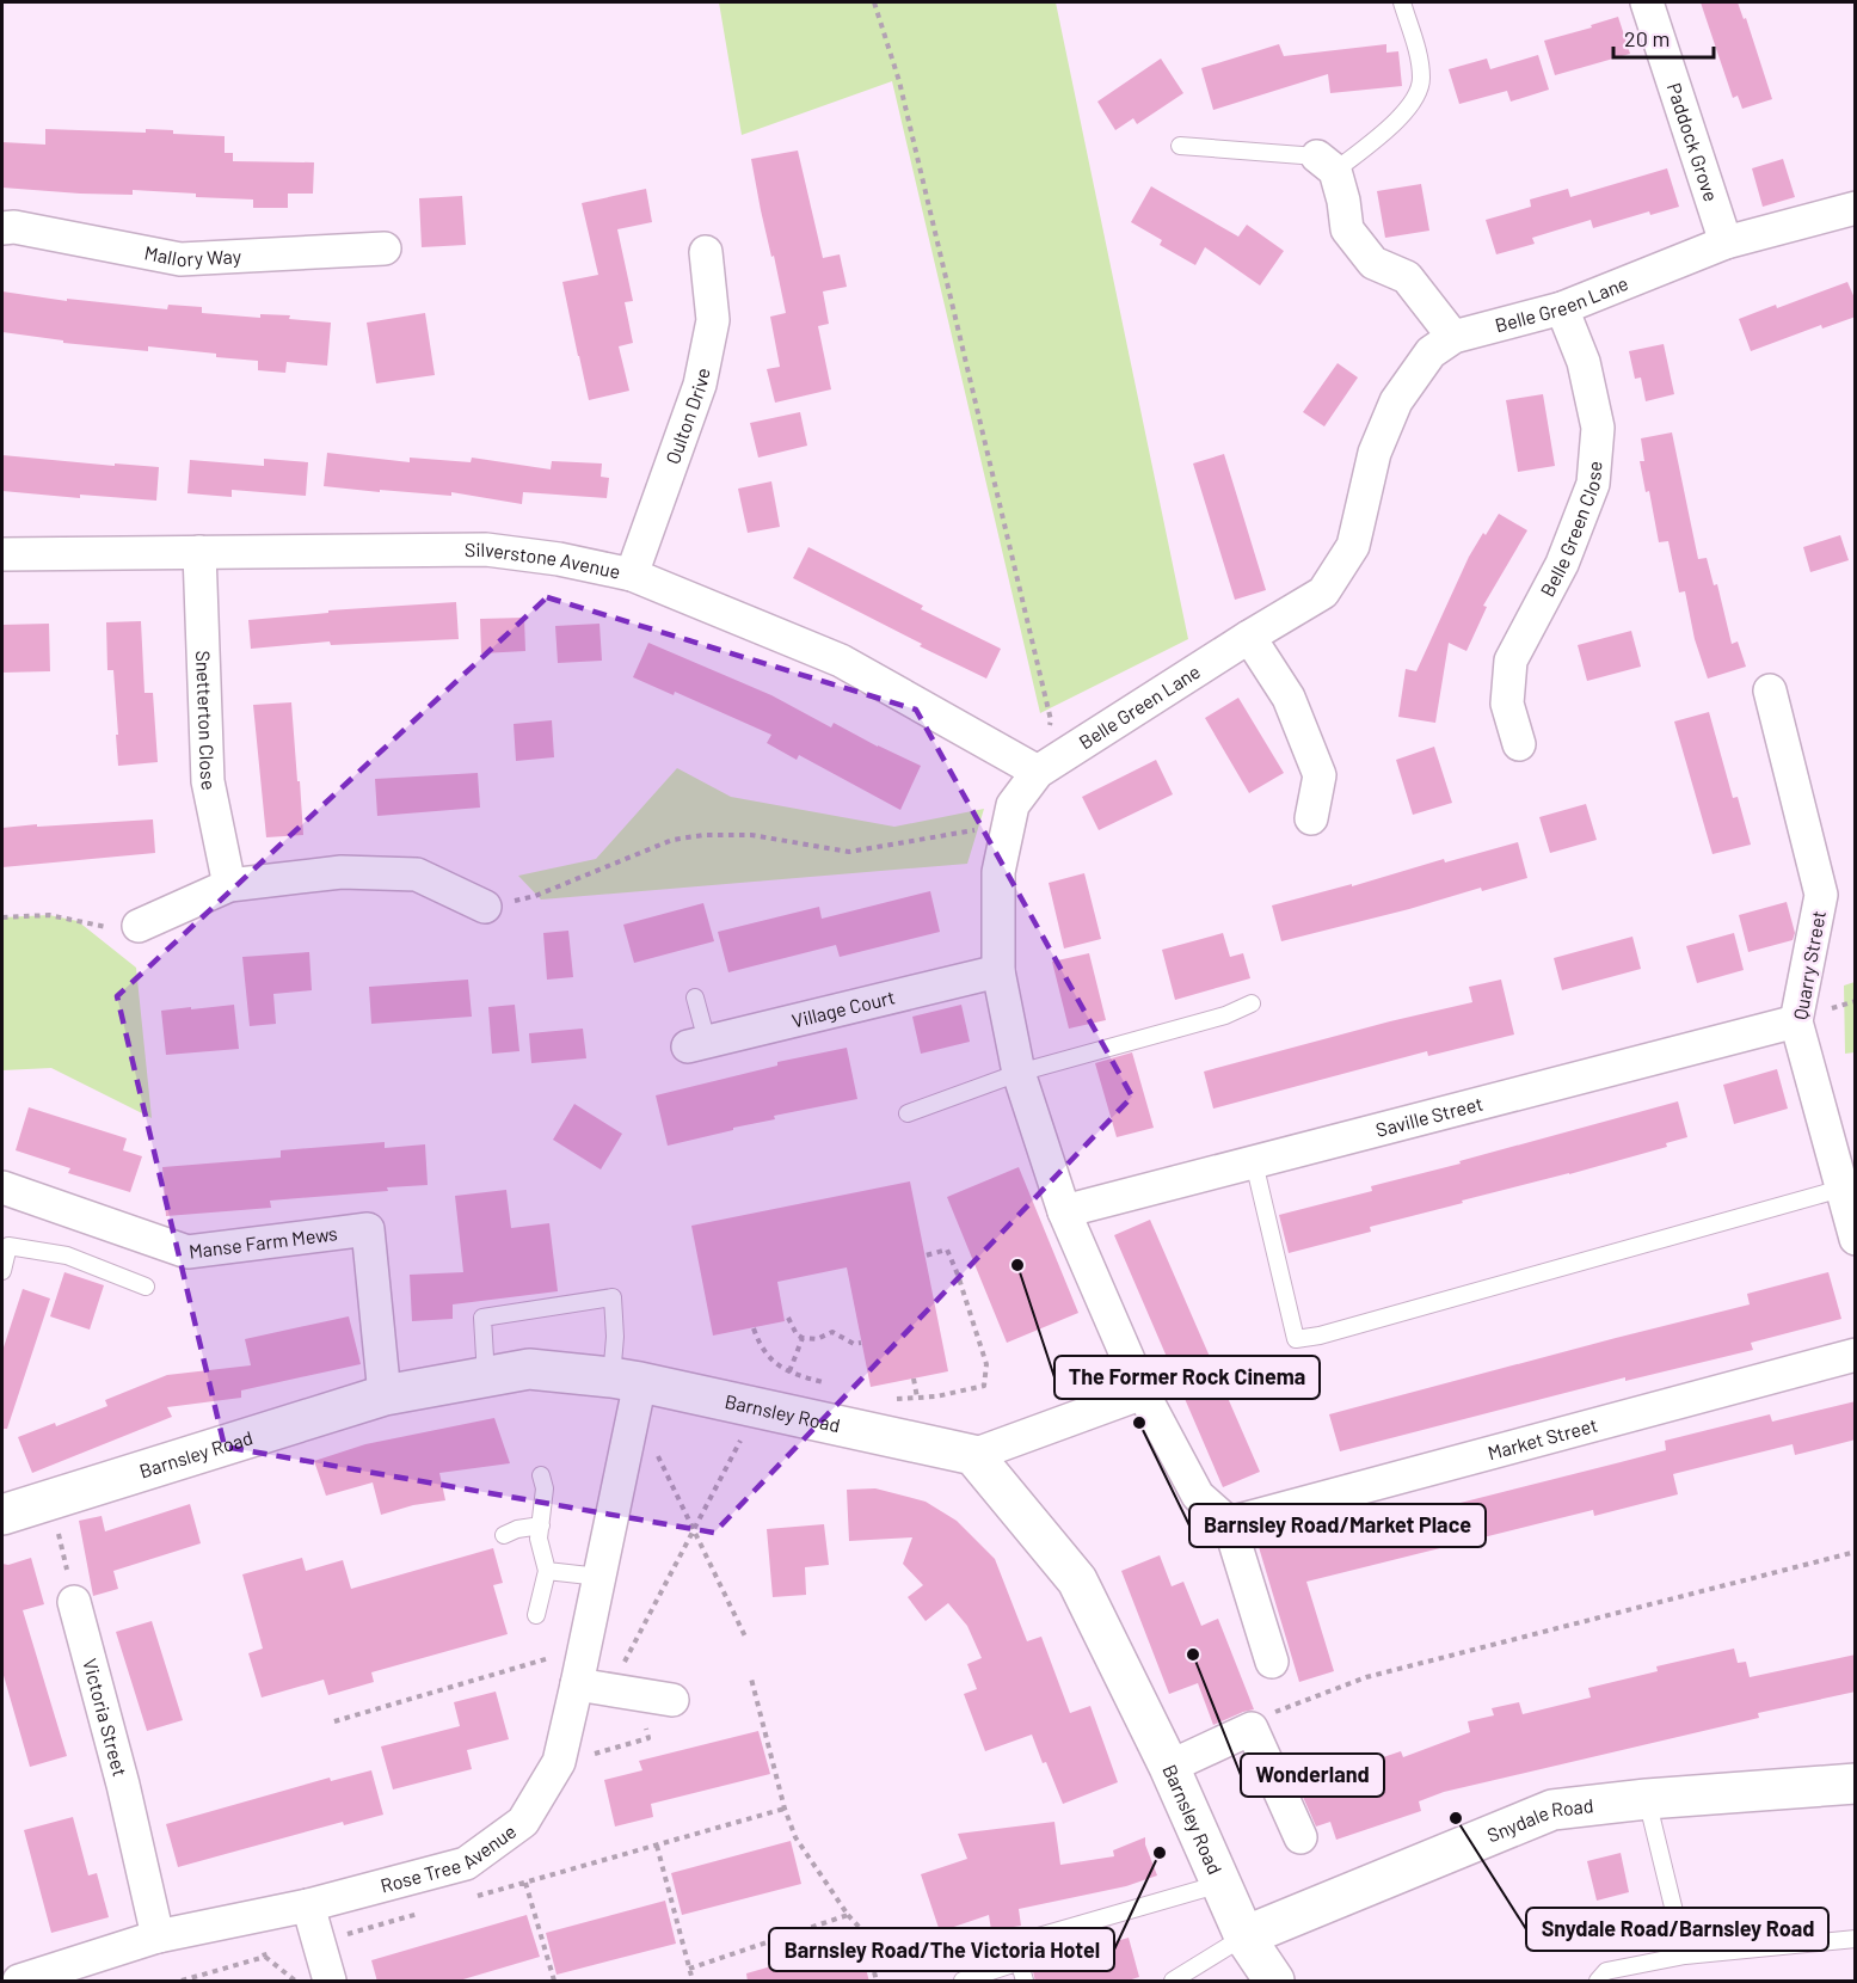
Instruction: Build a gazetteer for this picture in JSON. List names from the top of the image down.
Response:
{
  "streets": {
    "street": [
      "Paddock Grove",
      "Mallory Way",
      "Belle Green Lane",
      "Oulton Drive",
      "Belle Green Close",
      "Silverstone Avenue",
      "Snetterton Close",
      "Quarry Street",
      "Village Court",
      "Saville Street",
      "Manse Farm Mews",
      "Barnsley Road",
      "Market Street",
      "Victoria Street",
      "Snydale Road",
      "Rose Tree Avenue"
    ]
  },
  "crossings": [
    ["Paddock Grove", "Belle Green Lane"],
    ["Belle Green Lane", "Belle Green Close"],
    ["Belle Green Lane", "Silverstone Avenue"],
    ["Belle Green Lane", "Village Court"],
    ["Belle Green Lane", "Saville Street"],
    ["Belle Green Lane", "Market Street"],
    ["Oulton Drive", "Silverstone Avenue"],
    ["Silverstone Avenue", "Snetterton Close"],
    ["Quarry Street", "Saville Street"],
    ["Manse Farm Mews", "Barnsley Road"],
    ["Barnsley Road", "Snydale Road"],
    ["Barnsley Road", "Rose Tree Avenue"],
    ["Victoria Street", "Rose Tree Avenue"]
  ],
  "places": [
    "The Former Rock Cinema",
    "Barnsley Road/Market Place",
    "Wonderland",
    "Snydale Road/Barnsley Road",
    "Barnsley Road/The Victoria Hotel"
  ],
  "scale_bar": "20 m"
}
